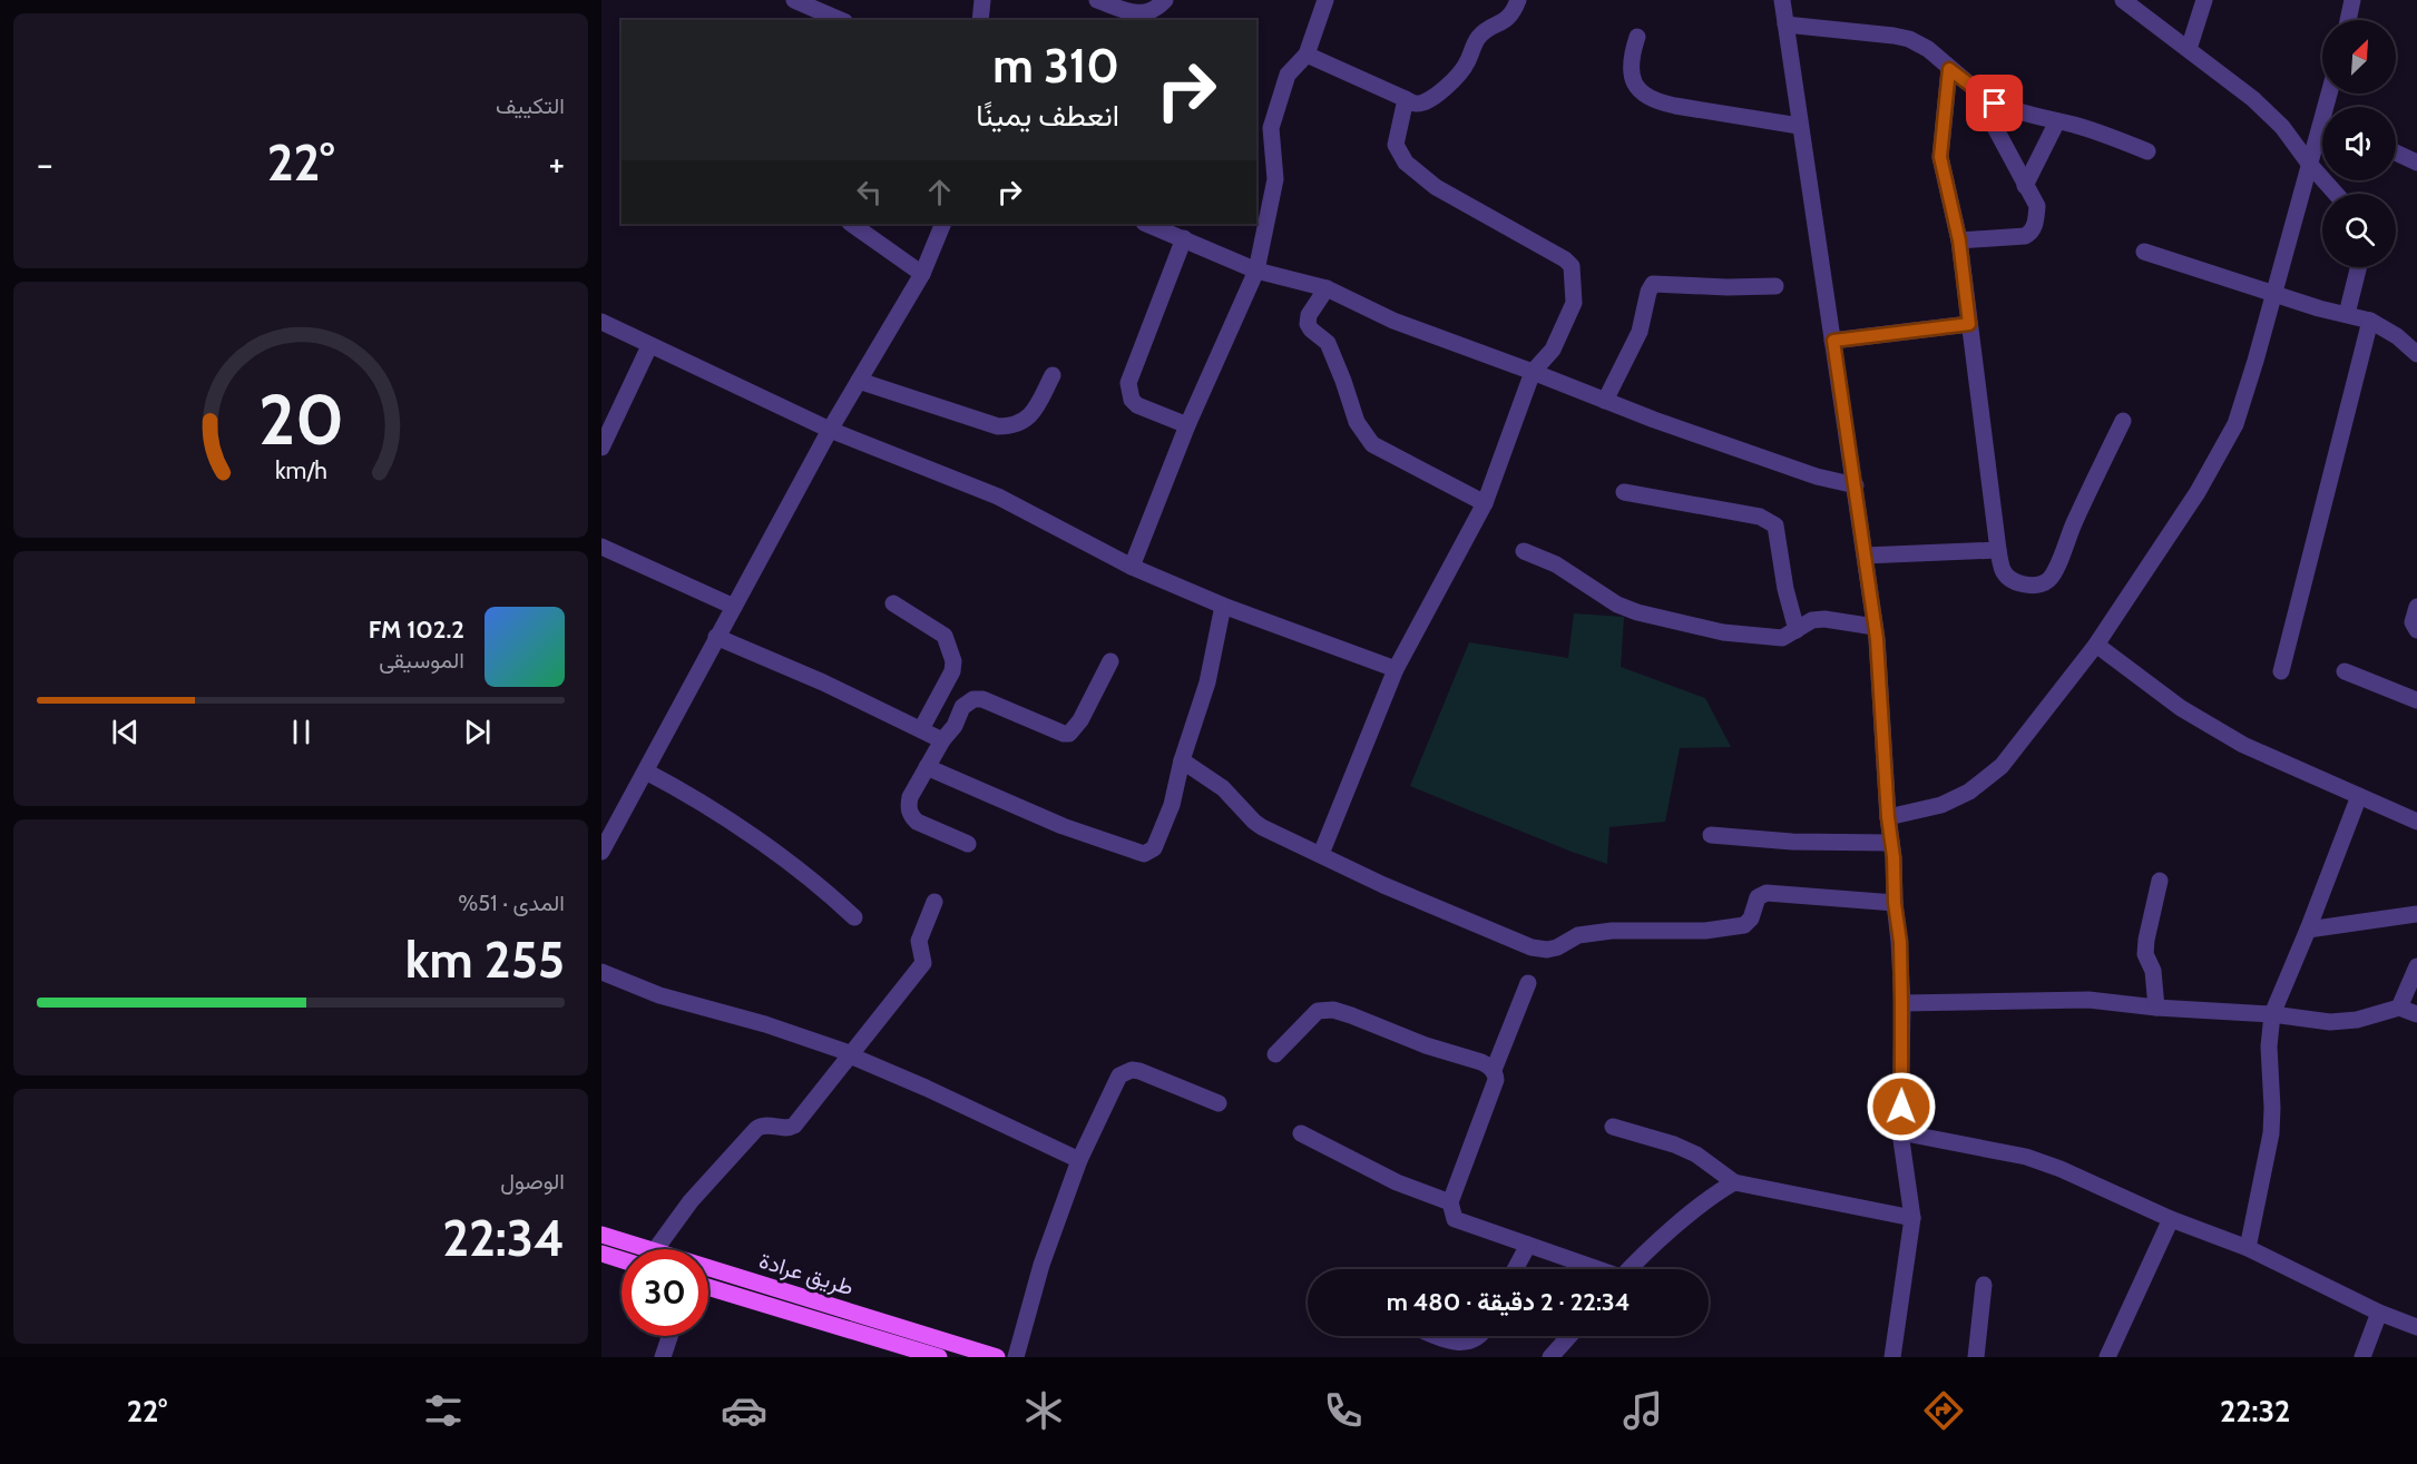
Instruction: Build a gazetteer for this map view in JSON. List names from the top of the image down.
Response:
{
  "streets": {
    "main road": ["طريق عرادة"]
  },
  "north": "top right",
  "page": {
    "tile": [
      "التكييف",
      ["المدى · 51%", "255 km"],
      ["الوصول", "22:34"]
    ],
    "turn": ["310 m", "انعطف يمينًا"],
    "heat": ["−", "22°", "+"],
    "song": ["102.2 FM", "الموسيقى"],
    "limit": "30",
    "trip": "22:34 · 2 دقيقة · 480 m",
    "tabs": ["22:32", "22°"],
    "gauge": ["20", "km/h"]
  }
}
